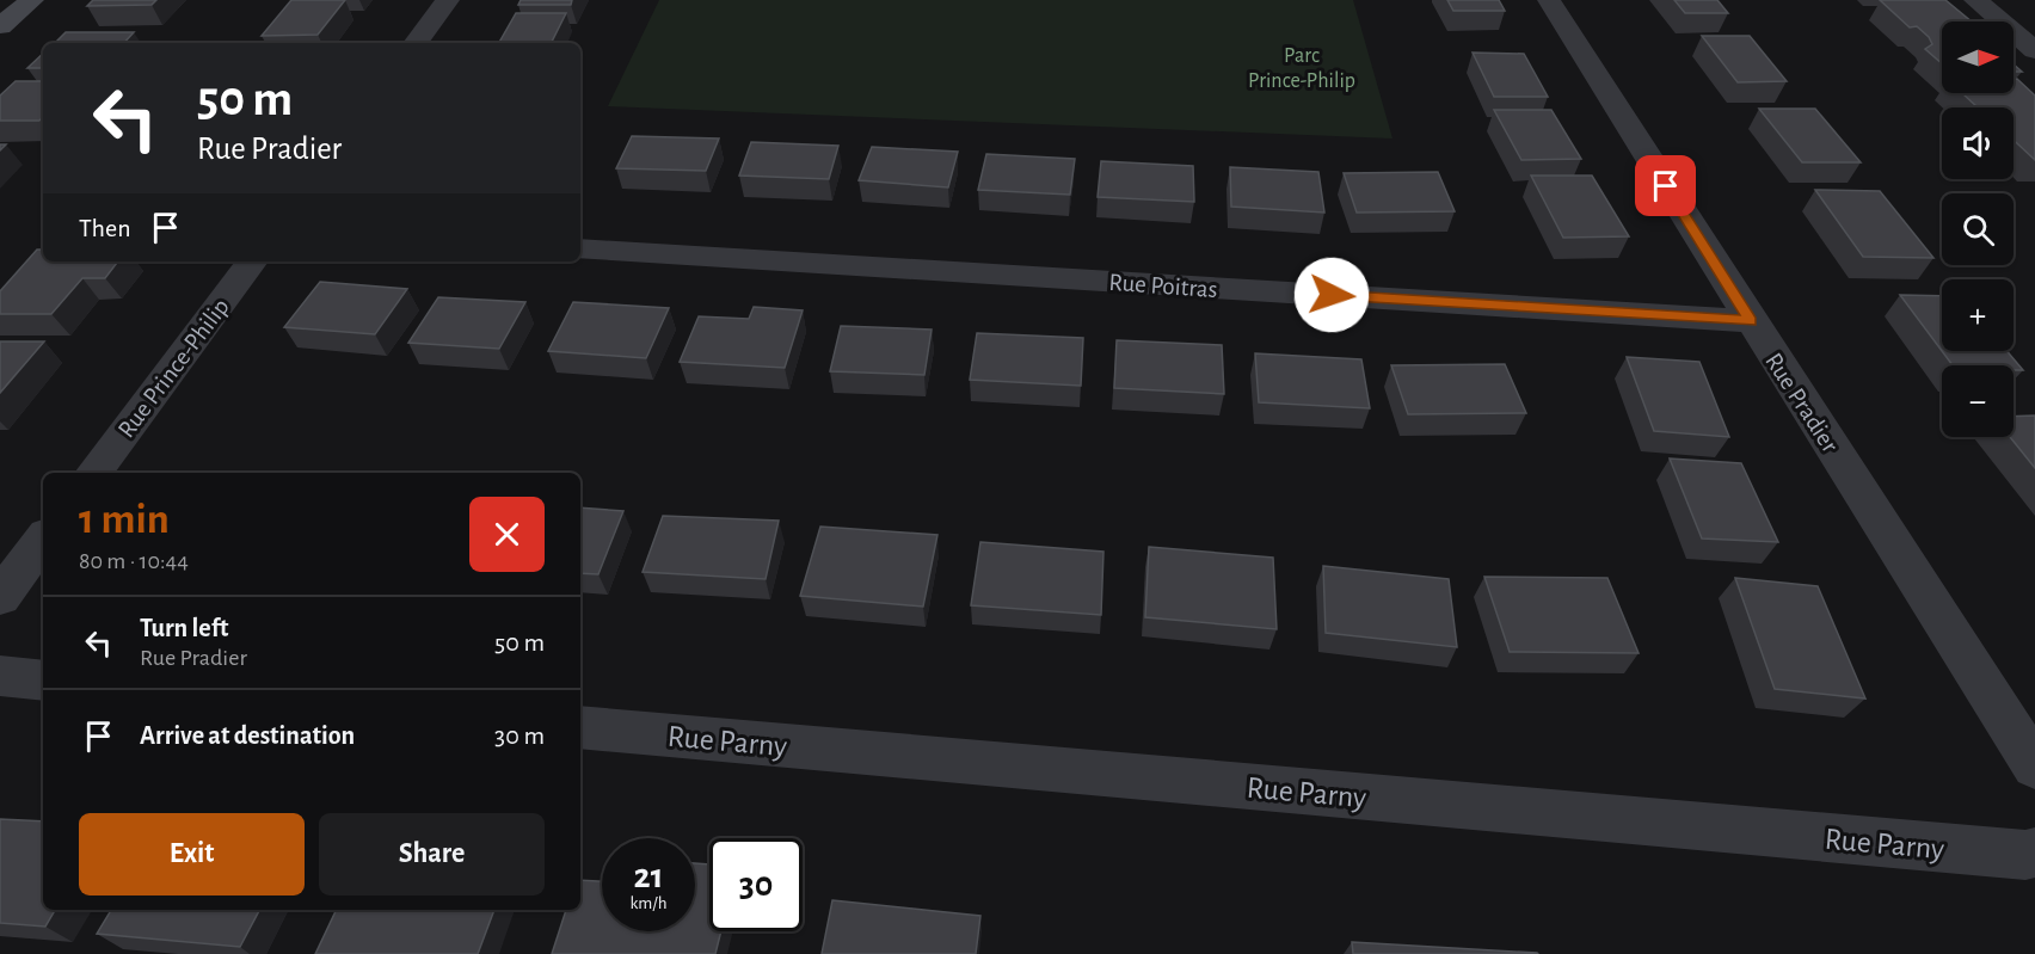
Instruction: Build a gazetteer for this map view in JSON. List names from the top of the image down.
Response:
{
  "streets": {
    "street": [
      "Rue Poitras",
      "Rue Prince-Philip",
      "Rue Pradier",
      "Rue Parny"
    ]
  },
  "crossings": [
    ["Rue Poitras", "Rue Pradier"]
  ],
  "parks": ["Parc Prince-Philip"],
  "north": "right",
  "page": {
    "map_buttons": ["+", "−"],
    "turn": ["50 m", "Rue Pradier"],
    "then": "Then",
    "heading": ["1 min", "80 m · 10:44"],
    "list": [
      {
        "name": "Turn left",
        "note": "Rue Pradier",
        "value": "50 m"
      },
      {
        "name": "Arrive at destination",
        "value": "30 m"
      }
    ],
    "buttons": ["Exit", "Share"],
    "speed": "21 km/h",
    "limit": "30"
  }
}
